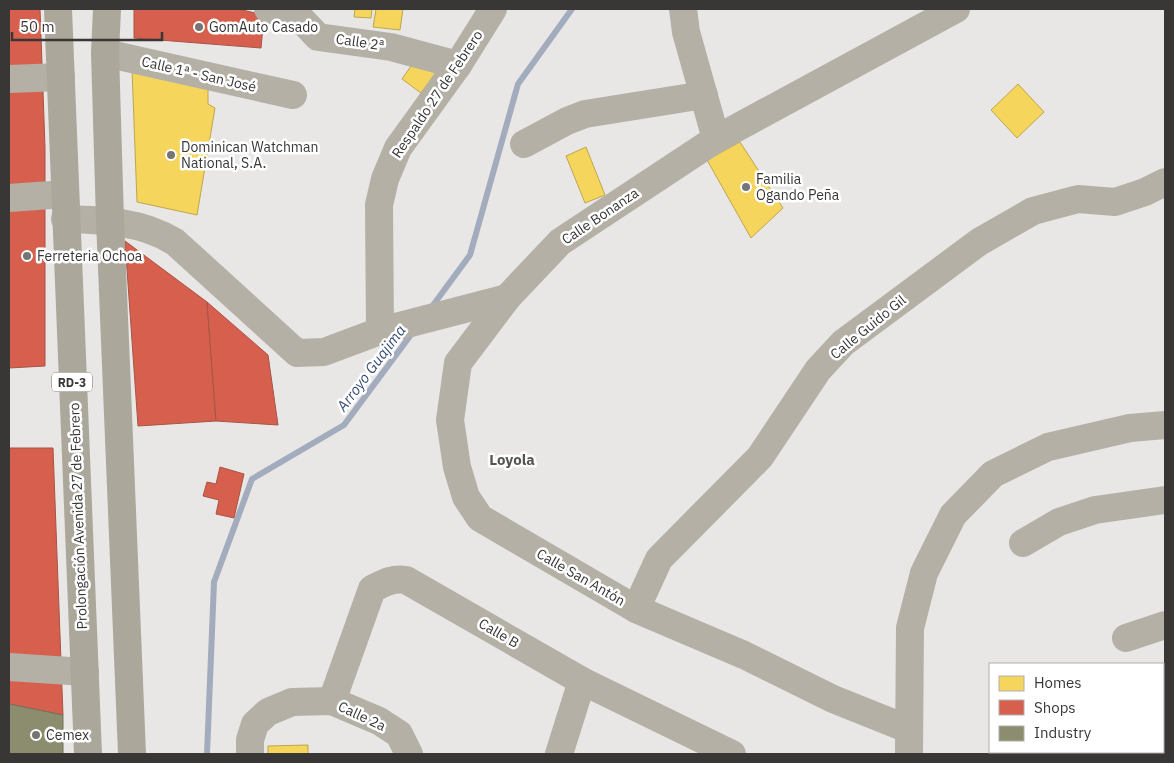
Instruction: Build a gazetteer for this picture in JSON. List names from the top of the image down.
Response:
{
  "streets": {
    "main road": ["RD-3", "Prolongación Avenida 27 de Febrero"],
    "street": [
      "Calle 2ª",
      "Calle 1ª - San José",
      "Respaldo 27 de Febrero",
      "Calle Bonanza",
      "Calle Guido Gil",
      "Calle San Antón",
      "Calle B",
      "Calle 2a"
    ]
  },
  "crossings": [
    ["Calle 2ª", "Respaldo 27 de Febrero"],
    ["Calle Bonanza", "Calle San Antón"],
    ["Calle Guido Gil", "Calle San Antón"],
    ["Calle B", "Calle 2a"]
  ],
  "districts": ["Loyola"],
  "water": ["Arroyo Guajima"],
  "places": [
    "GomAuto Casado",
    "Dominican Watchman National, S.A.",
    "Familia Ogando Peña",
    "Ferreteria Ochoa",
    "Cemex"
  ],
  "legend": ["Homes", "Shops", "Industry"],
  "scale_bar": "50 m"
}
